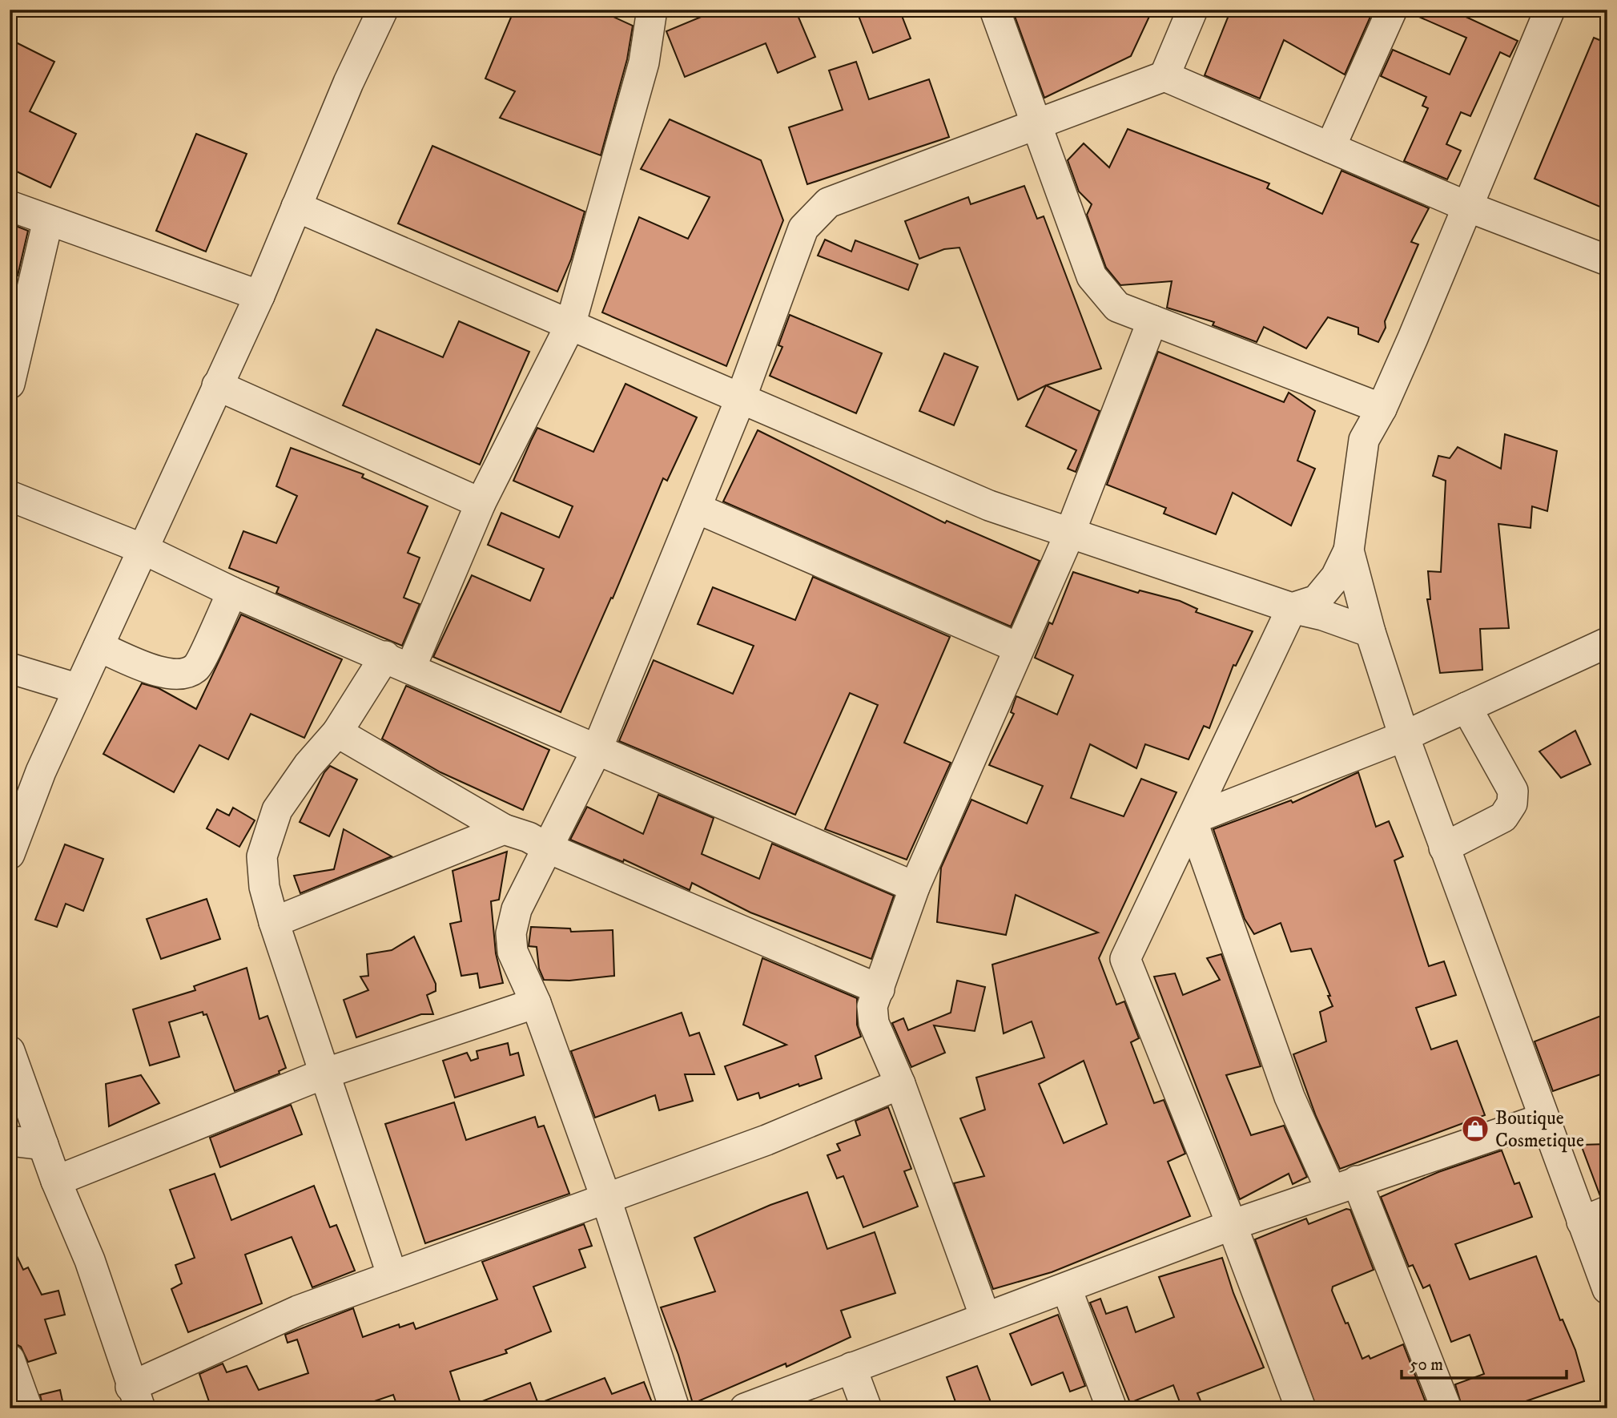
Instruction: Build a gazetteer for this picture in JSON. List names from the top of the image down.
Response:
{
  "places": {
    "shop": ["Boutique Cosmetique"]
  },
  "scale_bar": "50 m"
}
